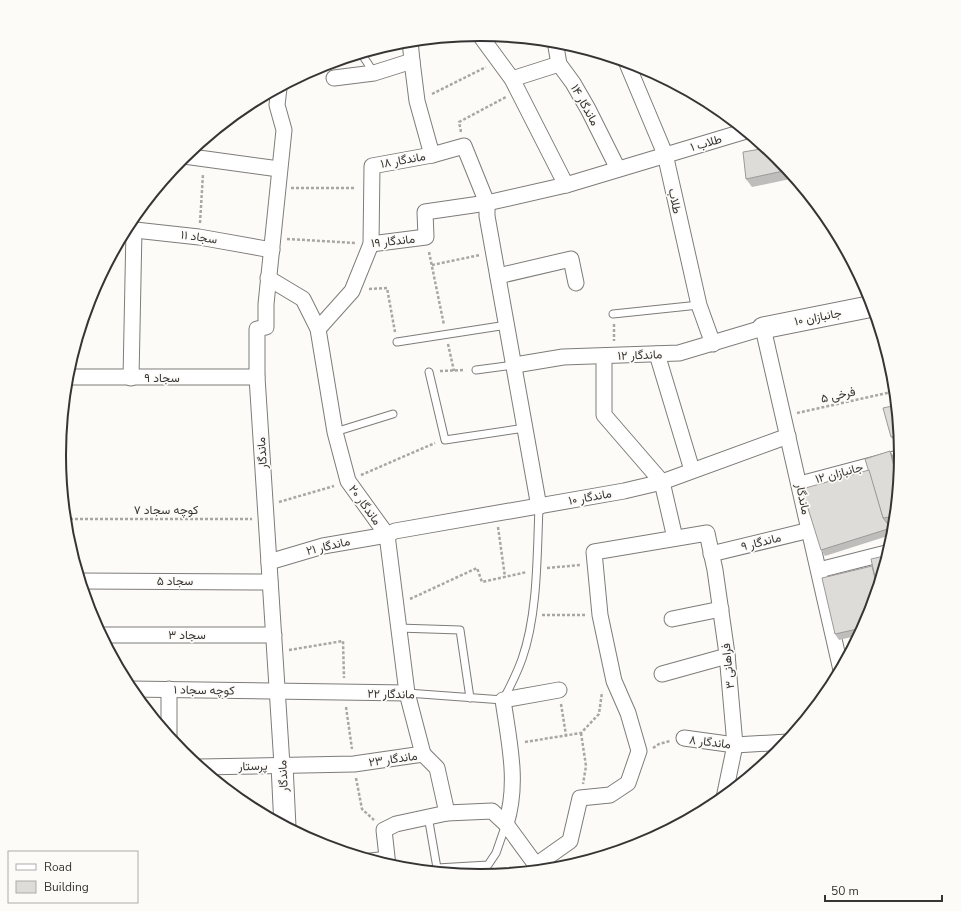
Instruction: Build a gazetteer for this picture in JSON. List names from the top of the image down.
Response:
{
  "streets": {
    "street": [
      "ماندگار ۱۴",
      "طلاب ۱",
      "ماندگار ۱۸",
      "طلاب",
      "سجاد ۱۱",
      "ماندگار ۱۹",
      "جانبازان ۱۰",
      "ماندگار ۱۲",
      "سجاد ۹",
      "ماندگار",
      "جانبازان ۱۲",
      "ماندگار ۱۰",
      "ماندگار ۲۰",
      "ماندگار ۹",
      "ماندگار ۲۱",
      "سجاد ۵",
      "سجاد ۳",
      "فراهانی ۳",
      "کوچه سجاد ۱",
      "ماندگار ۲۲",
      "ماندگار ۸",
      "ماندگار ۲۳",
      "پرستار"
    ],
    "path": ["فرخی ۵", "کوچه سجاد ۷"]
  },
  "crossings": [
    ["ماندگار ۱۴", "طلاب ۱"],
    ["طلاب ۱", "طلاب"],
    ["طلاب ۱", "ماندگار ۱۹"],
    ["طلاب", "ماندگار ۱۲"],
    ["سجاد ۱۱", "ماندگار ۱۹"],
    ["سجاد ۱۱", "ماندگار"],
    ["ماندگار ۱۹", "ماندگار"],
    ["جانبازان ۱۰", "ماندگار ۱۲"],
    ["جانبازان ۱۰", "ماندگار"],
    ["ماندگار ۱۲", "ماندگار"],
    ["سجاد ۹", "ماندگار"],
    ["فرخی ۵", "ماندگار"],
    ["ماندگار", "جانبازان ۱۲"],
    ["ماندگار", "ماندگار ۱۰"],
    ["ماندگار", "ماندگار ۲۰"],
    ["ماندگار", "کوچه سجاد ۷"],
    ["ماندگار", "ماندگار ۹"],
    ["ماندگار", "ماندگار ۲۱"],
    ["ماندگار", "سجاد ۵"],
    ["ماندگار", "سجاد ۳"],
    ["ماندگار", "کوچه سجاد ۱"],
    ["ماندگار", "ماندگار ۲۲"],
    ["ماندگار", "ماندگار ۲۳"],
    ["ماندگار", "پرستار"],
    ["ماندگار ۱۰", "ماندگار ۲۰"],
    ["ماندگار ۱۰", "ماندگار ۲۱"],
    ["ماندگار ۲۰", "کوچه سجاد ۷"],
    ["ماندگار ۲۰", "ماندگار ۲۱"],
    ["ماندگار ۲۰", "ماندگار ۲۲"],
    ["ماندگار ۲۰", "ماندگار ۲۳"],
    ["ماندگار ۹", "فراهانی ۳"],
    ["فراهانی ۳", "ماندگار ۸"],
    ["کوچه سجاد ۱", "ماندگار ۲۲"],
    ["ماندگار ۲۳", "پرستار"]
  ],
  "legend": ["Road", "Building"],
  "scale_bar": "50 m"
}
